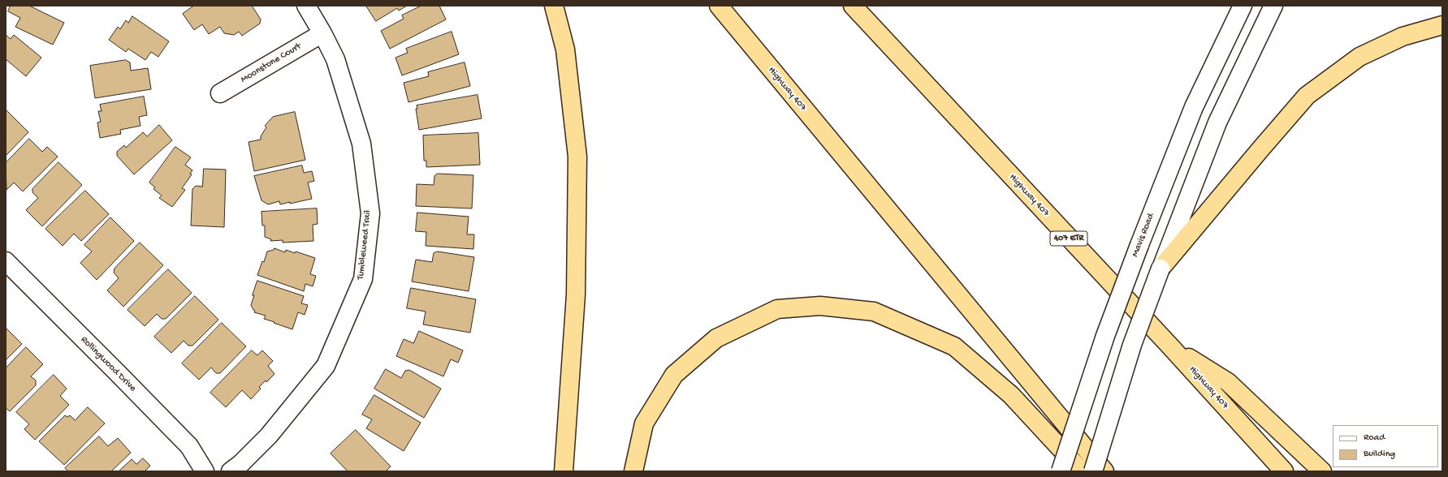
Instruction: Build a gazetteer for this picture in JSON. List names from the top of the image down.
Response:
{
  "streets": {
    "highway": ["Highway 407", "407 ETR"],
    "main road": [
      "Moonstone Court",
      "Mavis Road",
      "Tumbleweed Trail",
      "Rollingwood Drive"
    ]
  },
  "crossings": [
    ["Moonstone Court", "Tumbleweed Trail"]
  ],
  "legend": ["Road", "Building"]
}
